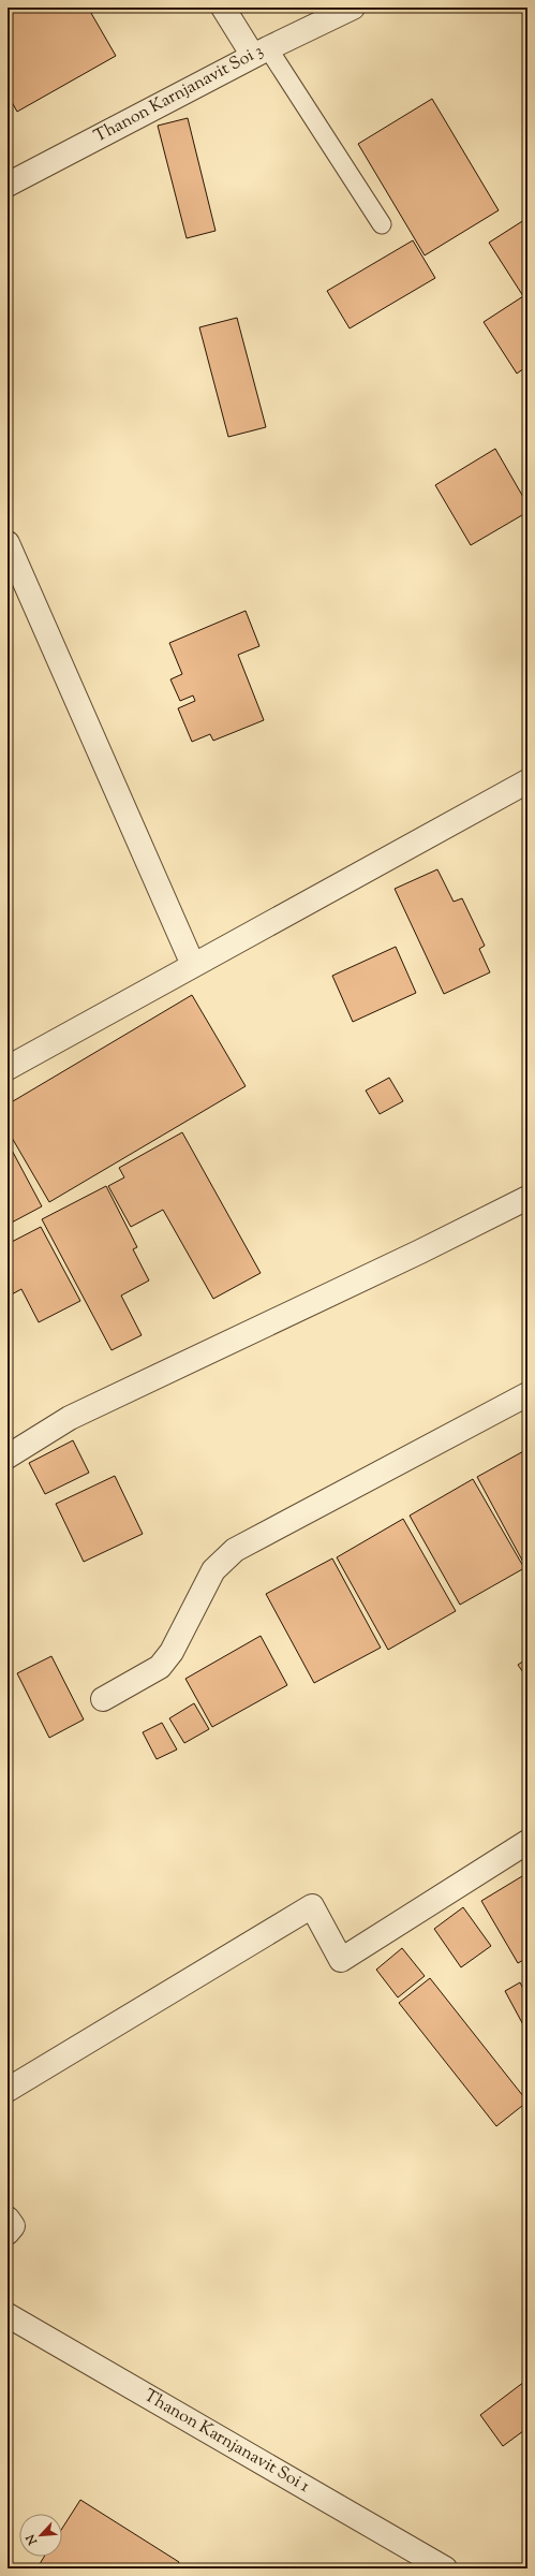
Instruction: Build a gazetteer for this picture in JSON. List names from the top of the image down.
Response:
{
  "streets": {
    "street": ["Thanon Karnjanavit Soi 3", "Thanon Karnjanavit Soi 1"]
  },
  "north": "bottom left"
}
